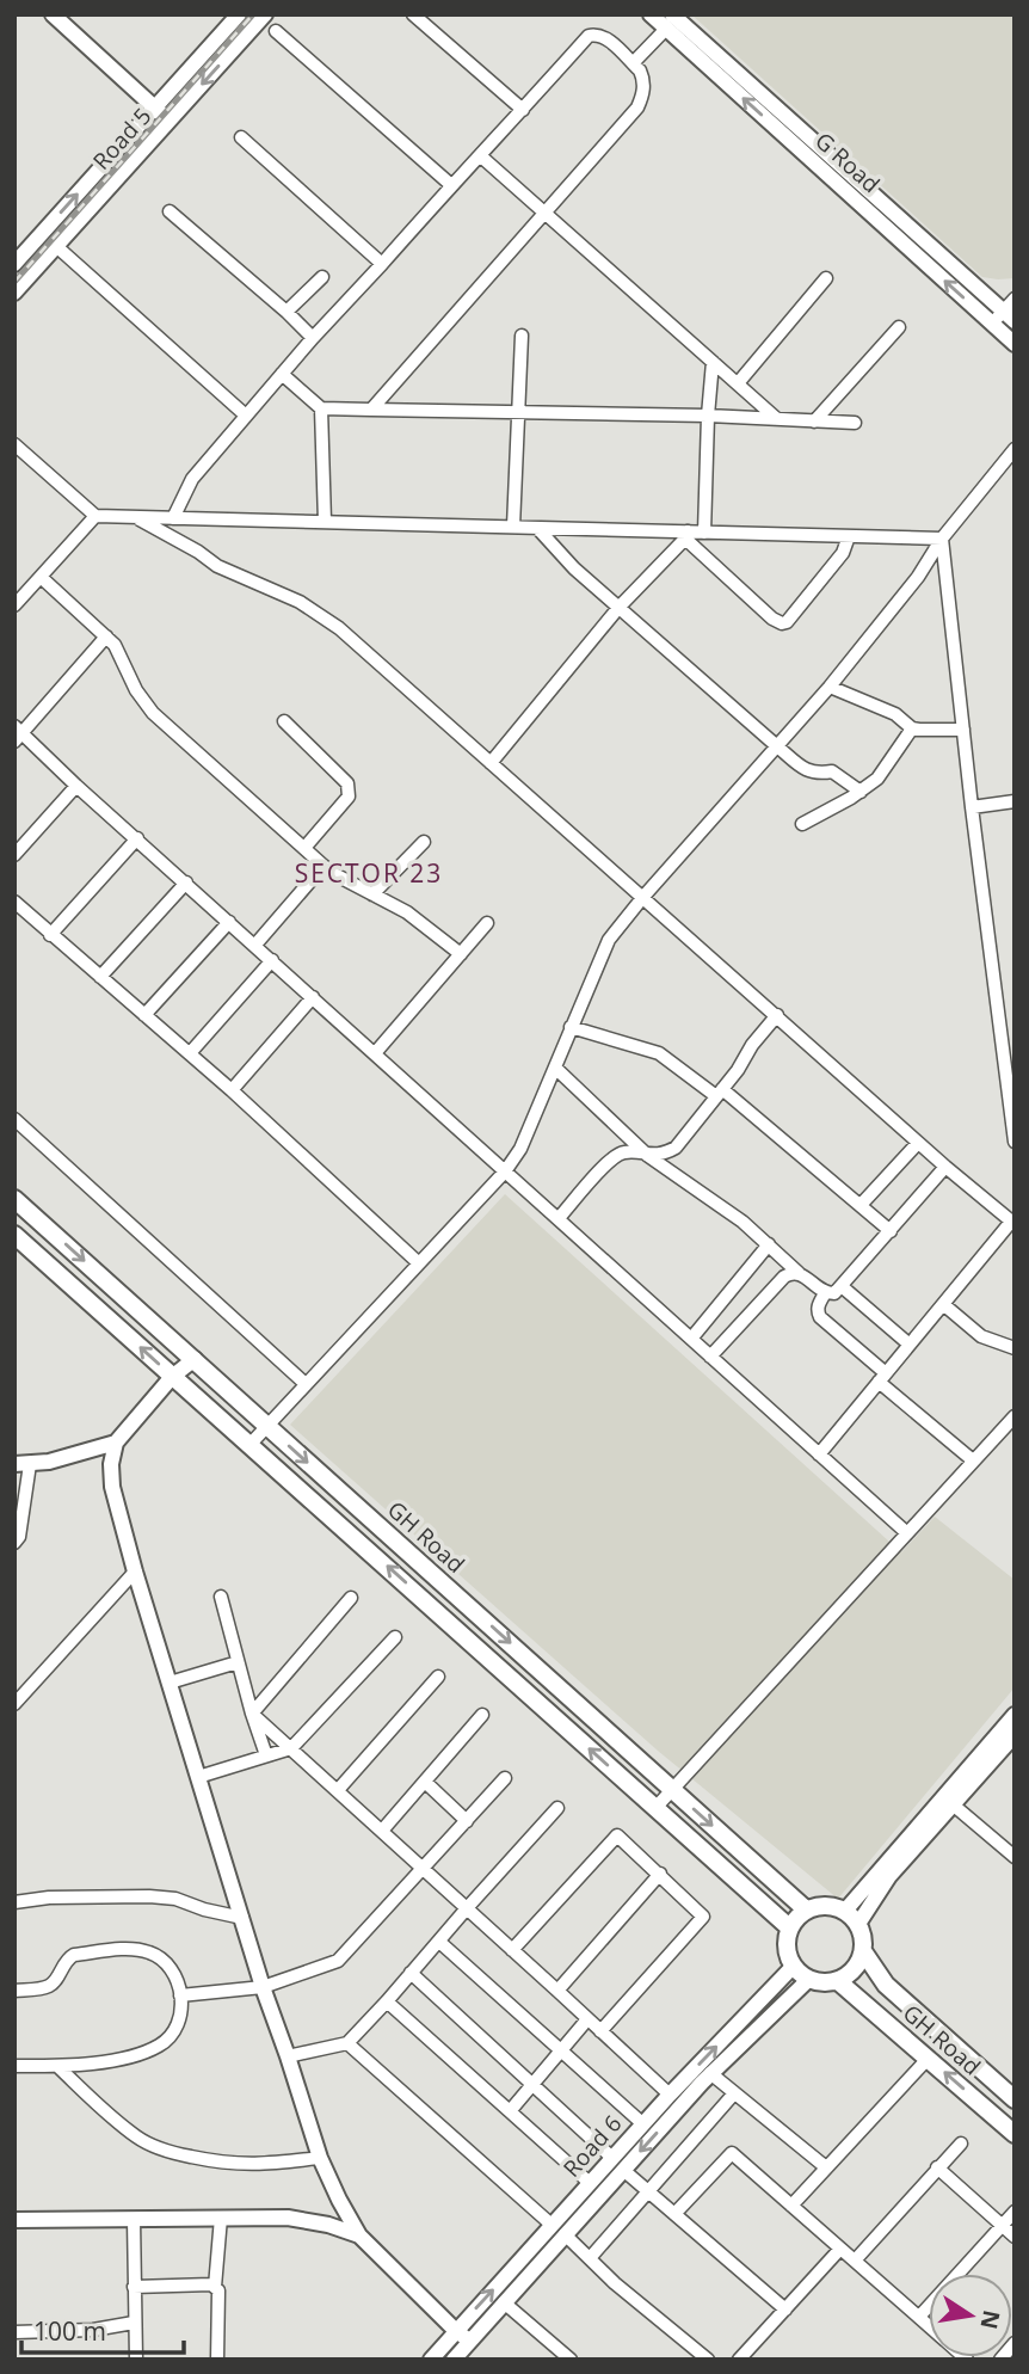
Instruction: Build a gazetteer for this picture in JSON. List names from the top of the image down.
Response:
{
  "streets": {
    "main road": ["GH Road"],
    "street": ["Road 5", "G Road", "Road 6"]
  },
  "crossings": [
    ["GH Road", "Road 6"]
  ],
  "districts": ["SECTOR 23"],
  "scale_bar": "100 m",
  "north": "right"
}
